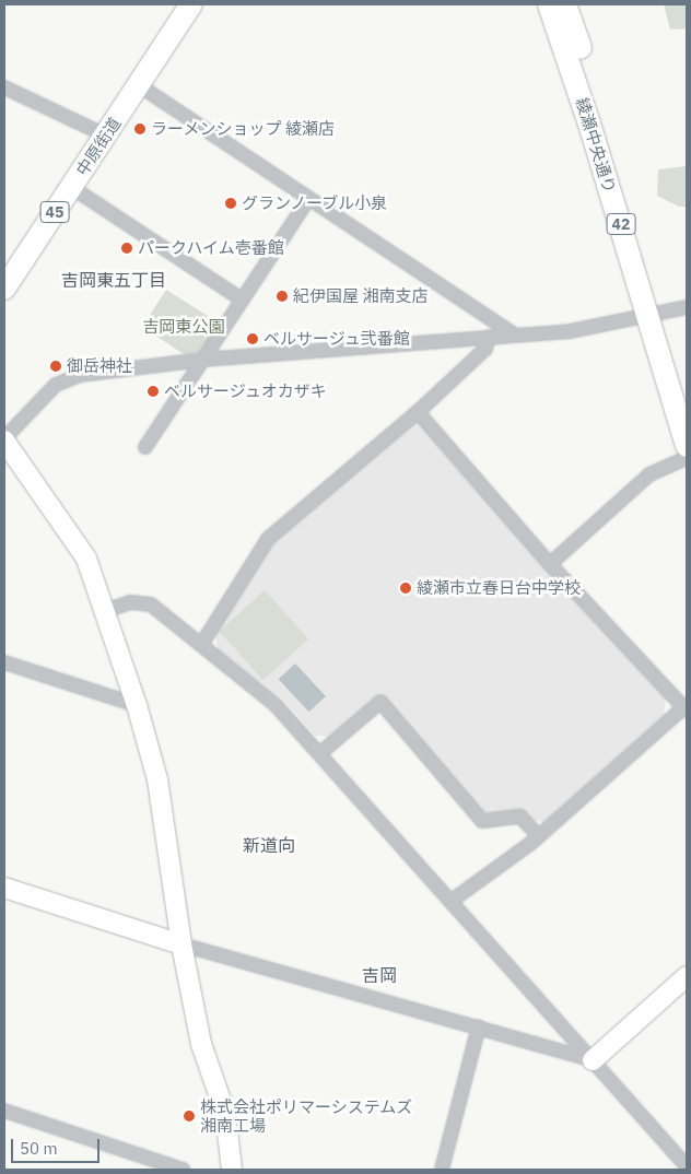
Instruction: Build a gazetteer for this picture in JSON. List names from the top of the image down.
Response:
{
  "streets": {
    "main road": [
      "綾瀬中央通り",
      "中原街道",
      "45",
      "42"
    ]
  },
  "districts": ["吉岡東五丁目", "新道向", "吉岡"],
  "parks": ["吉岡東公園"],
  "places": [
    "ラーメンショップ 綾瀬店",
    "グランノーブル小泉",
    "パークハイム壱番館",
    "紀伊国屋 湘南支店",
    "ベルサージュ弐番館",
    "御岳神社",
    "ベルサージュオカザキ",
    "綾瀬市立春日台中学校",
    "株式会社ポリマーシステムズ 湘南工場"
  ],
  "scale_bar": "50 m"
}
